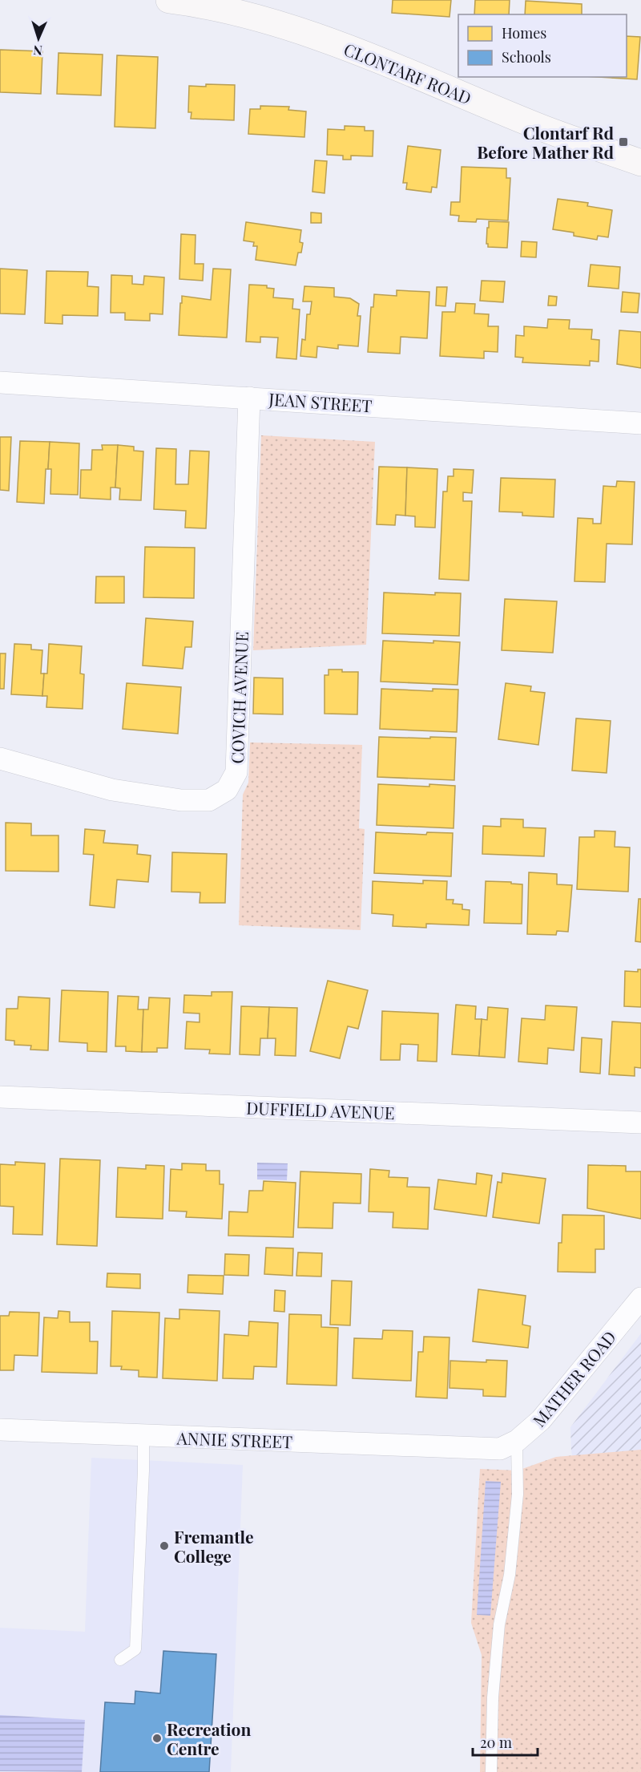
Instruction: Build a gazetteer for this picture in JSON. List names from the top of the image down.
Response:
{
  "streets": {
    "street": [
      "CLONTARF ROAD",
      "JEAN STREET",
      "COVICH AVENUE",
      "DUFFIELD AVENUE",
      "MATHER ROAD",
      "ANNIE STREET"
    ]
  },
  "crossings": [
    ["JEAN STREET", "COVICH AVENUE"],
    ["MATHER ROAD", "ANNIE STREET"]
  ],
  "places": {
    "transit": ["Clontarf Rd Before Mather Rd"],
    "other": ["Fremantle College", "Recreation Centre"]
  },
  "legend": ["Homes", "Schools"],
  "scale_bar": "20 m",
  "north": "bottom"
}
